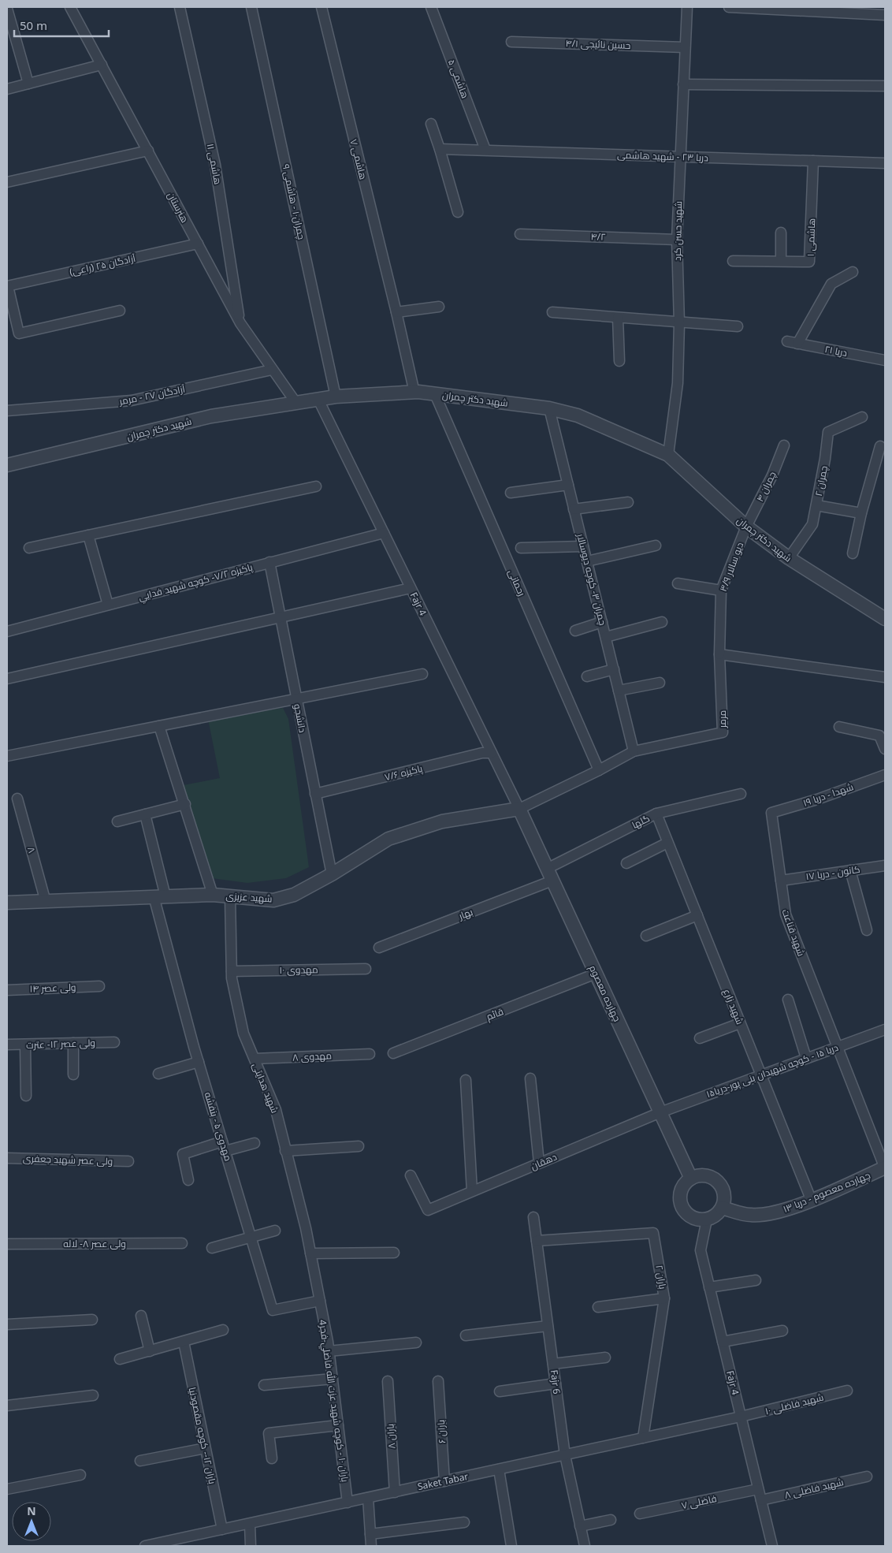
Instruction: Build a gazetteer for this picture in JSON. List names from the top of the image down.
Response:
{
  "streets": {
    "street": [
      "حسین نائیجی ۴/۱",
      "هاشمی ۵",
      "دریا ۲۳ - شهید هاشمی",
      "هاشمی ۷",
      "هاشمی ۱۱",
      "چمران۱۰ - هاشمی ۹",
      "هنرستان",
      "شهید حسن کرد",
      "۴/۲",
      "هاشمی ۱",
      "آزادگان ۲۵ (راعی)",
      "دریا ۲۱",
      "آزادگان ۲۷ - مرمر",
      "شهید دکتر چمران",
      "چمران ۲",
      "چمران ۴",
      "دیو سالار ۳/۹",
      "چمران ۳- كوچه ديوسالار",
      "پاکیزه ۷/۲- كوچه شهيد فدايي",
      "رحمانی",
      "Fajr 4",
      "دانشجو",
      "مرمر",
      "پاکیزه ۷/۶",
      "شهدا - دریا ۱۹",
      "گلها",
      "۸",
      "کانون - دریا ۱۷",
      "شهید عزیزی",
      "بهار",
      "شهید قناعت",
      "مهدوی ۱۰",
      "ولی عصر ۱۴",
      "چهارده معصوم",
      "شهید زارع",
      "قائم",
      "ولی عصر ۱۲- عترت",
      "مهدوی ۸",
      "دریا ۱۵ - كوچه شهيدان بنی پور-دريا۱۵",
      "شهید هدایتی",
      "مهدوی ۵ - بنفشه",
      "ولی عصر شهید جعفری",
      "دهقان",
      "چهارده معصوم - دریا ۱۳",
      "ولی عصر ۸- لاله",
      "باران ۲",
      "Fajr 6",
      "باران ۱۰ - كوچه شهيد عزت الله فاضلي-فجر4",
      "شهید فاضلی ۱۰",
      "باران ۶",
      "باران ۱۲-- كوچه مقصودنيا",
      "باران ۸",
      "Saket Tabar",
      "شهید فاضلی ۸",
      "فاضلی ۷"
    ]
  },
  "crossings": [
    ["حسین نائیجی ۴/۱", "شهید حسن کرد"],
    ["هاشمی ۵", "دریا ۲۳ - شهید هاشمی"],
    ["دریا ۲۳ - شهید هاشمی", "شهید حسن کرد"],
    ["دریا ۲۳ - شهید هاشمی", "هاشمی ۱"],
    ["هاشمی ۷", "شهید دکتر چمران"],
    ["هاشمی ۱۱", "هنرستان"],
    ["چمران۱۰ - هاشمی ۹", "شهید دکتر چمران"],
    ["هنرستان", "آزادگان ۲۵ (راعی)"],
    ["هنرستان", "آزادگان ۲۷ - مرمر"],
    ["هنرستان", "شهید دکتر چمران"],
    ["شهید حسن کرد", "۴/۲"],
    ["شهید حسن کرد", "شهید دکتر چمران"],
    ["شهید دکتر چمران", "چمران ۲"],
    ["شهید دکتر چمران", "چمران ۴"],
    ["شهید دکتر چمران", "دیو سالار ۳/۹"],
    ["شهید دکتر چمران", "چمران ۳- كوچه ديوسالار"],
    ["شهید دکتر چمران", "رحمانی"],
    ["شهید دکتر چمران", "Fajr 4"],
    ["چمران ۴", "دیو سالار ۳/۹"],
    ["دیو سالار ۳/۹", "مرمر"],
    ["چمران ۳- كوچه ديوسالار", "مرمر"],
    ["پاکیزه ۷/۲- كوچه شهيد فدايي", "Fajr 4"],
    ["پاکیزه ۷/۲- كوچه شهيد فدايي", "دانشجو"],
    ["رحمانی", "مرمر"],
    ["Fajr 4", "مرمر"],
    ["Fajr 4", "پاکیزه ۷/۶"],
    ["Fajr 4", "شهید عزیزی"],
    ["Fajr 4", "چهارده معصوم"],
    ["Fajr 4", "چهارده معصوم - دریا ۱۳"],
    ["Fajr 4", "شهید فاضلی ۱۰"],
    ["Fajr 4", "Saket Tabar"],
    ["Fajr 4", "شهید فاضلی ۸"],
    ["Fajr 4", "فاضلی ۷"],
    ["دانشجو", "پاکیزه ۷/۶"],
    ["دانشجو", "شهید عزیزی"],
    ["مرمر", "شهید عزیزی"],
    ["مرمر", "چهارده معصوم"],
    ["شهدا - دریا ۱۹", "شهید قناعت"],
    ["گلها", "بهار"],
    ["گلها", "چهارده معصوم"],
    ["گلها", "شهید زارع"],
    ["۸", "شهید عزیزی"],
    ["کانون - دریا ۱۷", "شهید قناعت"],
    ["شهید عزیزی", "چهارده معصوم"],
    ["شهید عزیزی", "شهید هدایتی"],
    ["شهید عزیزی", "مهدوی ۵ - بنفشه"],
    ["بهار", "چهارده معصوم"],
    ["شهید قناعت", "دریا ۱۵ - كوچه شهيدان بنی پور-دريا۱۵"],
    ["شهید قناعت", "چهارده معصوم - دریا ۱۳"],
    ["مهدوی ۱۰", "شهید هدایتی"],
    ["چهارده معصوم", "قائم"],
    ["چهارده معصوم", "دریا ۱۵ - كوچه شهيدان بنی پور-دريا۱۵"],
    ["چهارده معصوم", "دهقان"],
    ["چهارده معصوم", "چهارده معصوم - دریا ۱۳"],
    ["شهید زارع", "دریا ۱۵ - كوچه شهيدان بنی پور-دريا۱۵"],
    ["شهید زارع", "چهارده معصوم - دریا ۱۳"],
    ["مهدوی ۸", "شهید هدایتی"],
    ["دریا ۱۵ - كوچه شهيدان بنی پور-دريا۱۵", "دهقان"],
    ["شهید هدایتی", "مهدوی ۵ - بنفشه"],
    ["شهید هدایتی", "باران ۱۰ - كوچه شهيد عزت الله فاضلي-فجر4"],
    ["مهدوی ۵ - بنفشه", "باران ۱۰ - كوچه شهيد عزت الله فاضلي-فجر4"],
    ["باران ۲", "Fajr 6"],
    ["باران ۲", "Saket Tabar"],
    ["Fajr 6", "Saket Tabar"],
    ["باران ۱۰ - كوچه شهيد عزت الله فاضلي-فجر4", "Saket Tabar"],
    ["شهید فاضلی ۱۰", "Saket Tabar"],
    ["باران ۶", "Saket Tabar"],
    ["باران ۱۲-- كوچه مقصودنيا", "Saket Tabar"],
    ["باران ۸", "Saket Tabar"]
  ],
  "scale_bar": "50 m",
  "north": "top"
}
